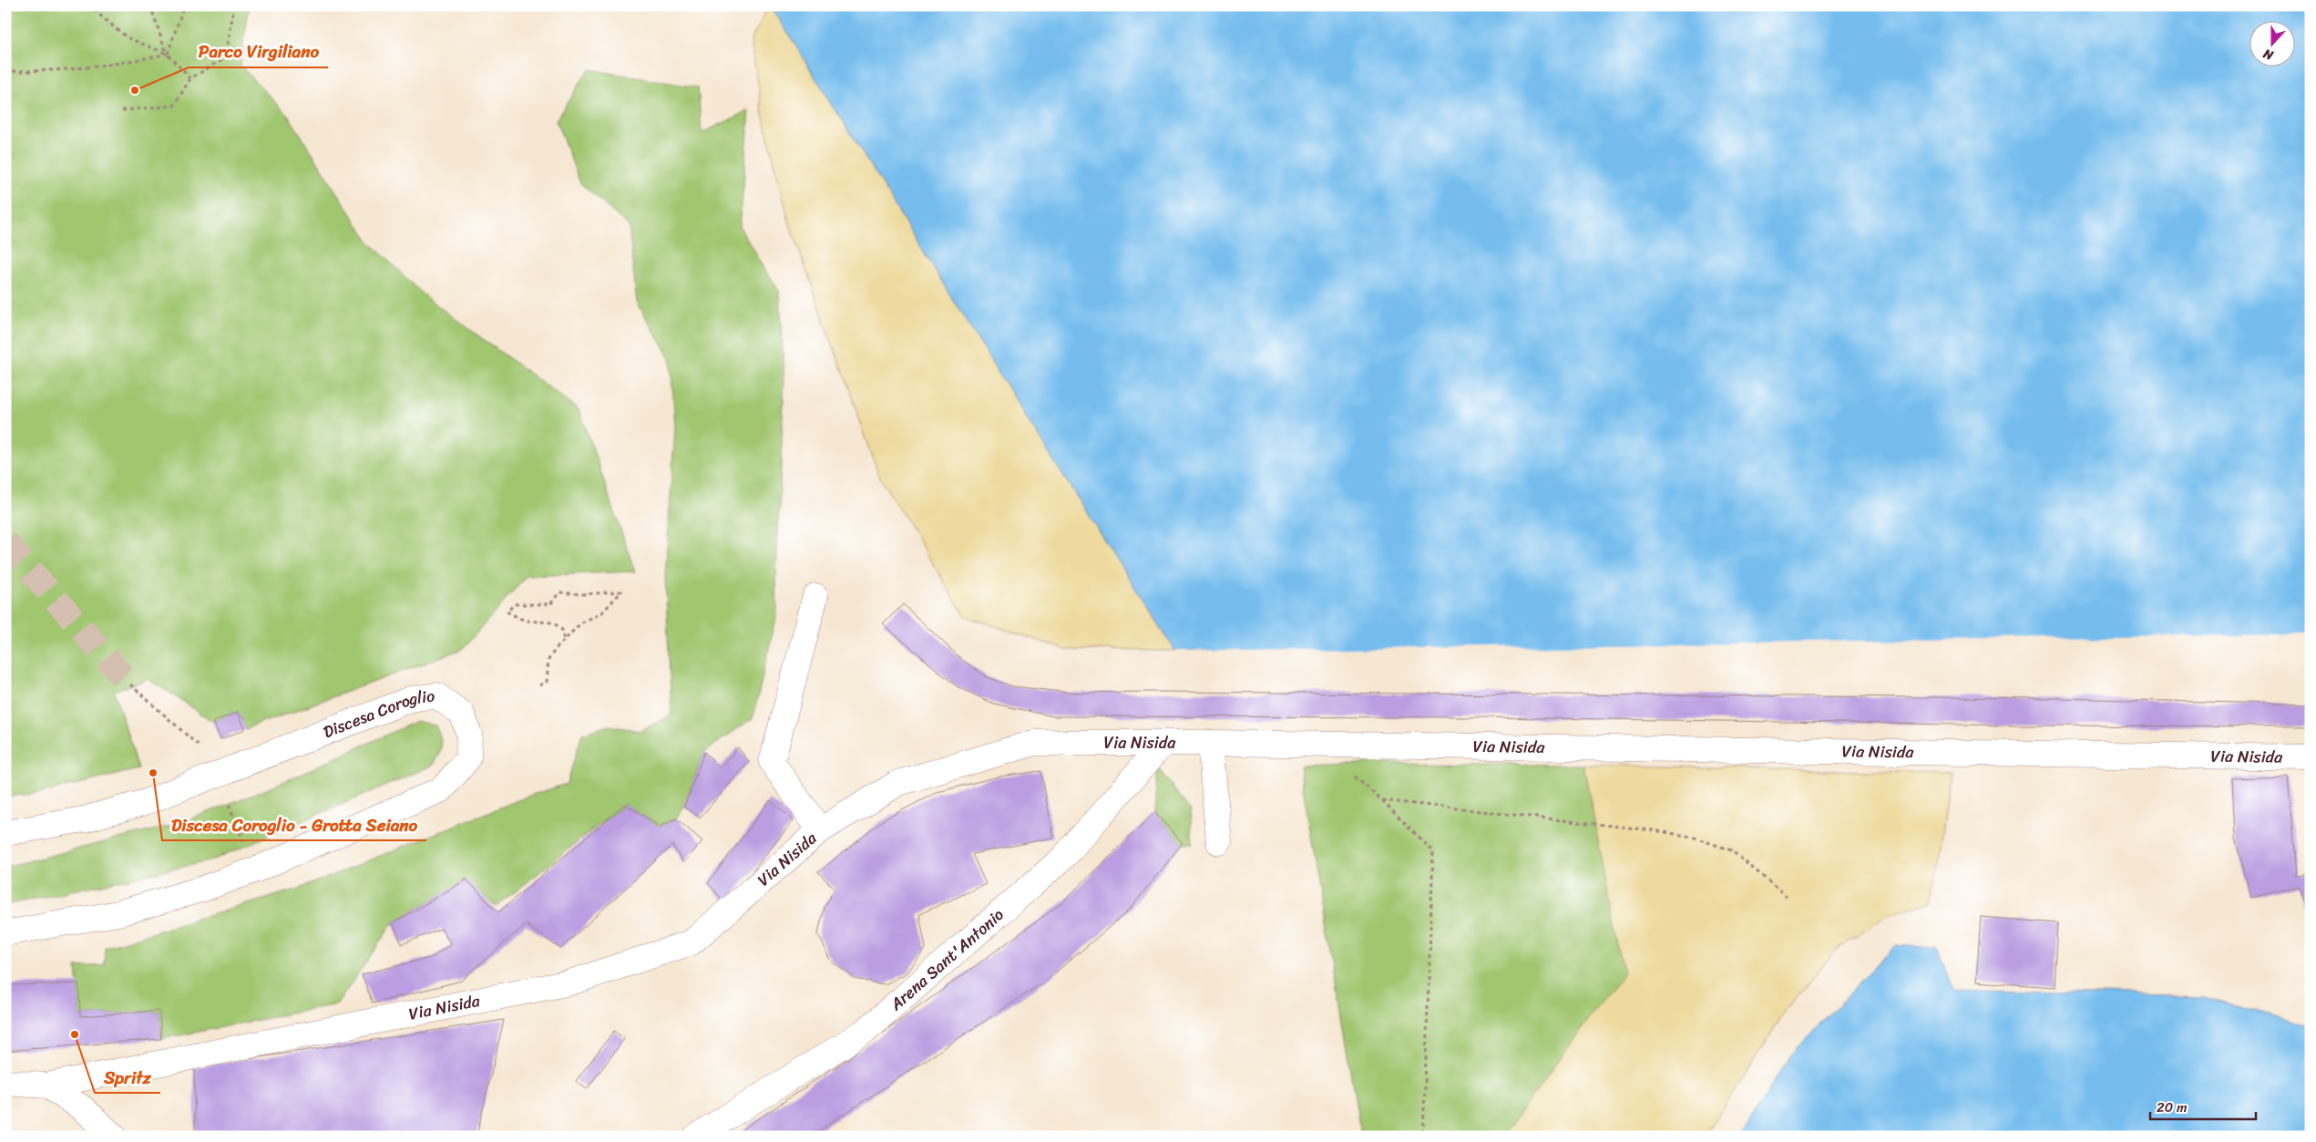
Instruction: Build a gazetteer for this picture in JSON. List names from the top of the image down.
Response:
{
  "streets": {
    "street": ["Discesa Coroglio", "Via Nisida", "Arena Sant'Antonio"]
  },
  "crossings": [
    ["Via Nisida", "Arena Sant'Antonio"]
  ],
  "places": ["Parco Virgiliano", "Discesa Coroglio - Grotta Seiano", "Spritz"],
  "scale_bar": "20 m",
  "north": "bottom"
}
